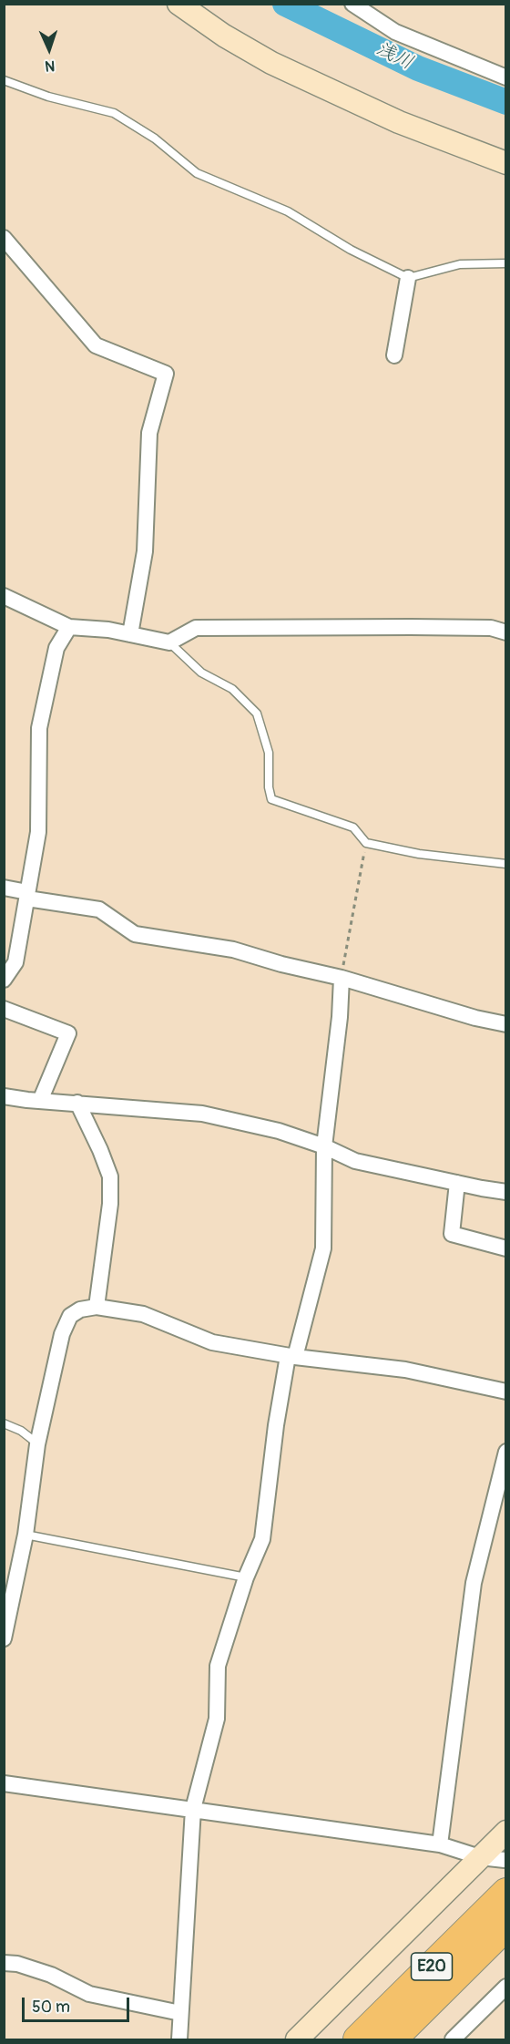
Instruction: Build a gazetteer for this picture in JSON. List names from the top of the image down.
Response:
{
  "streets": {
    "highway": ["E20"]
  },
  "water": ["浅川"],
  "scale_bar": "50 m",
  "north": "bottom"
}
